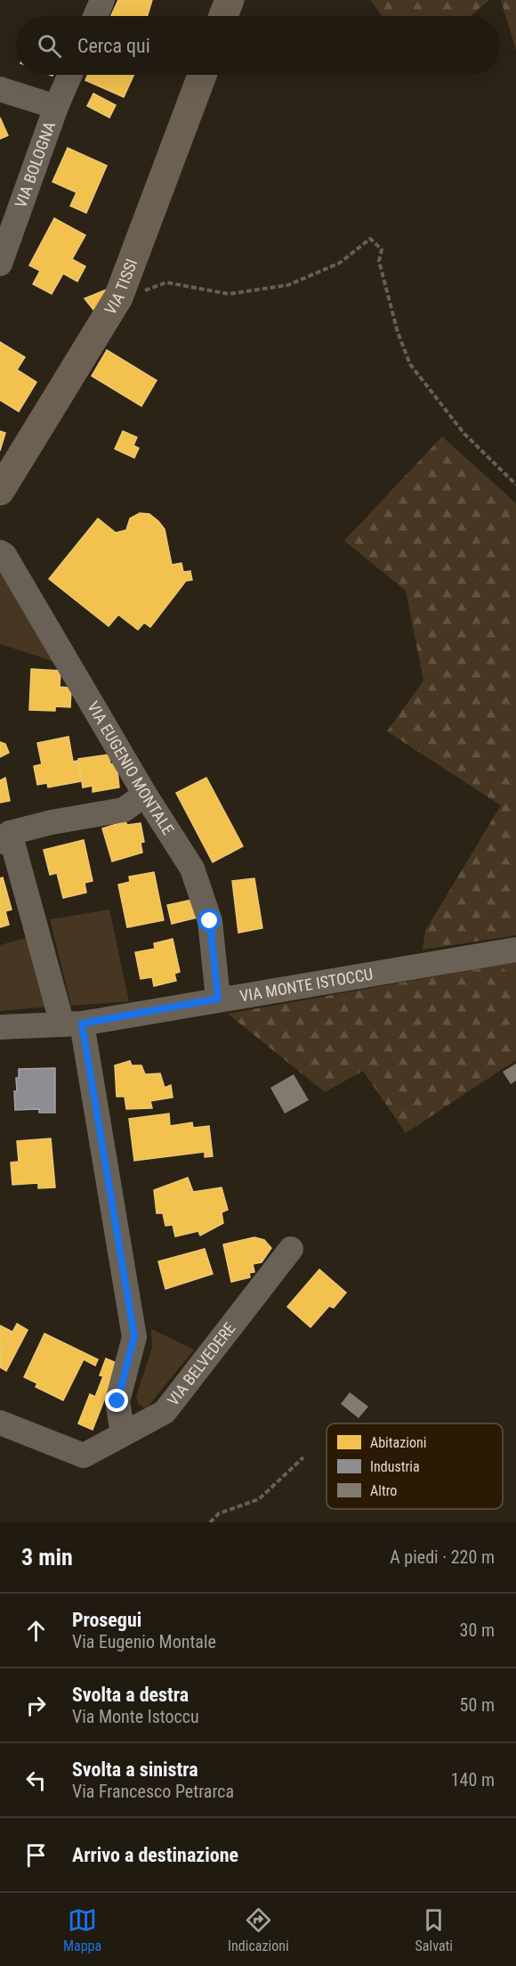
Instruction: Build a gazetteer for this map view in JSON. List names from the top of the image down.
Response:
{
  "streets": {
    "main road": ["VIA TISSI"],
    "street": [
      "VIA BOLOGNA",
      "VIA EUGENIO MONTALE",
      "VIA MONTE ISTOCCU",
      "VIA BELVEDERE"
    ]
  },
  "crossings": [
    ["VIA EUGENIO MONTALE", "VIA MONTE ISTOCCU"]
  ],
  "legend": ["Abitazioni", "Industria", "Altro"],
  "page": {
    "search": "Cerca qui",
    "heading": ["3 min", "A piedi · 220 m"],
    "list": [
      ["Prosegui", "Via Eugenio Montale", "30 m"],
      ["Svolta a destra", "Via Monte Istoccu", "50 m"],
      ["Svolta a sinistra", "Via Francesco Petrarca", "140 m"],
      "Arrivo a destinazione"
    ],
    "nav": ["Mappa", "Indicazioni", "Salvati"]
  }
}
